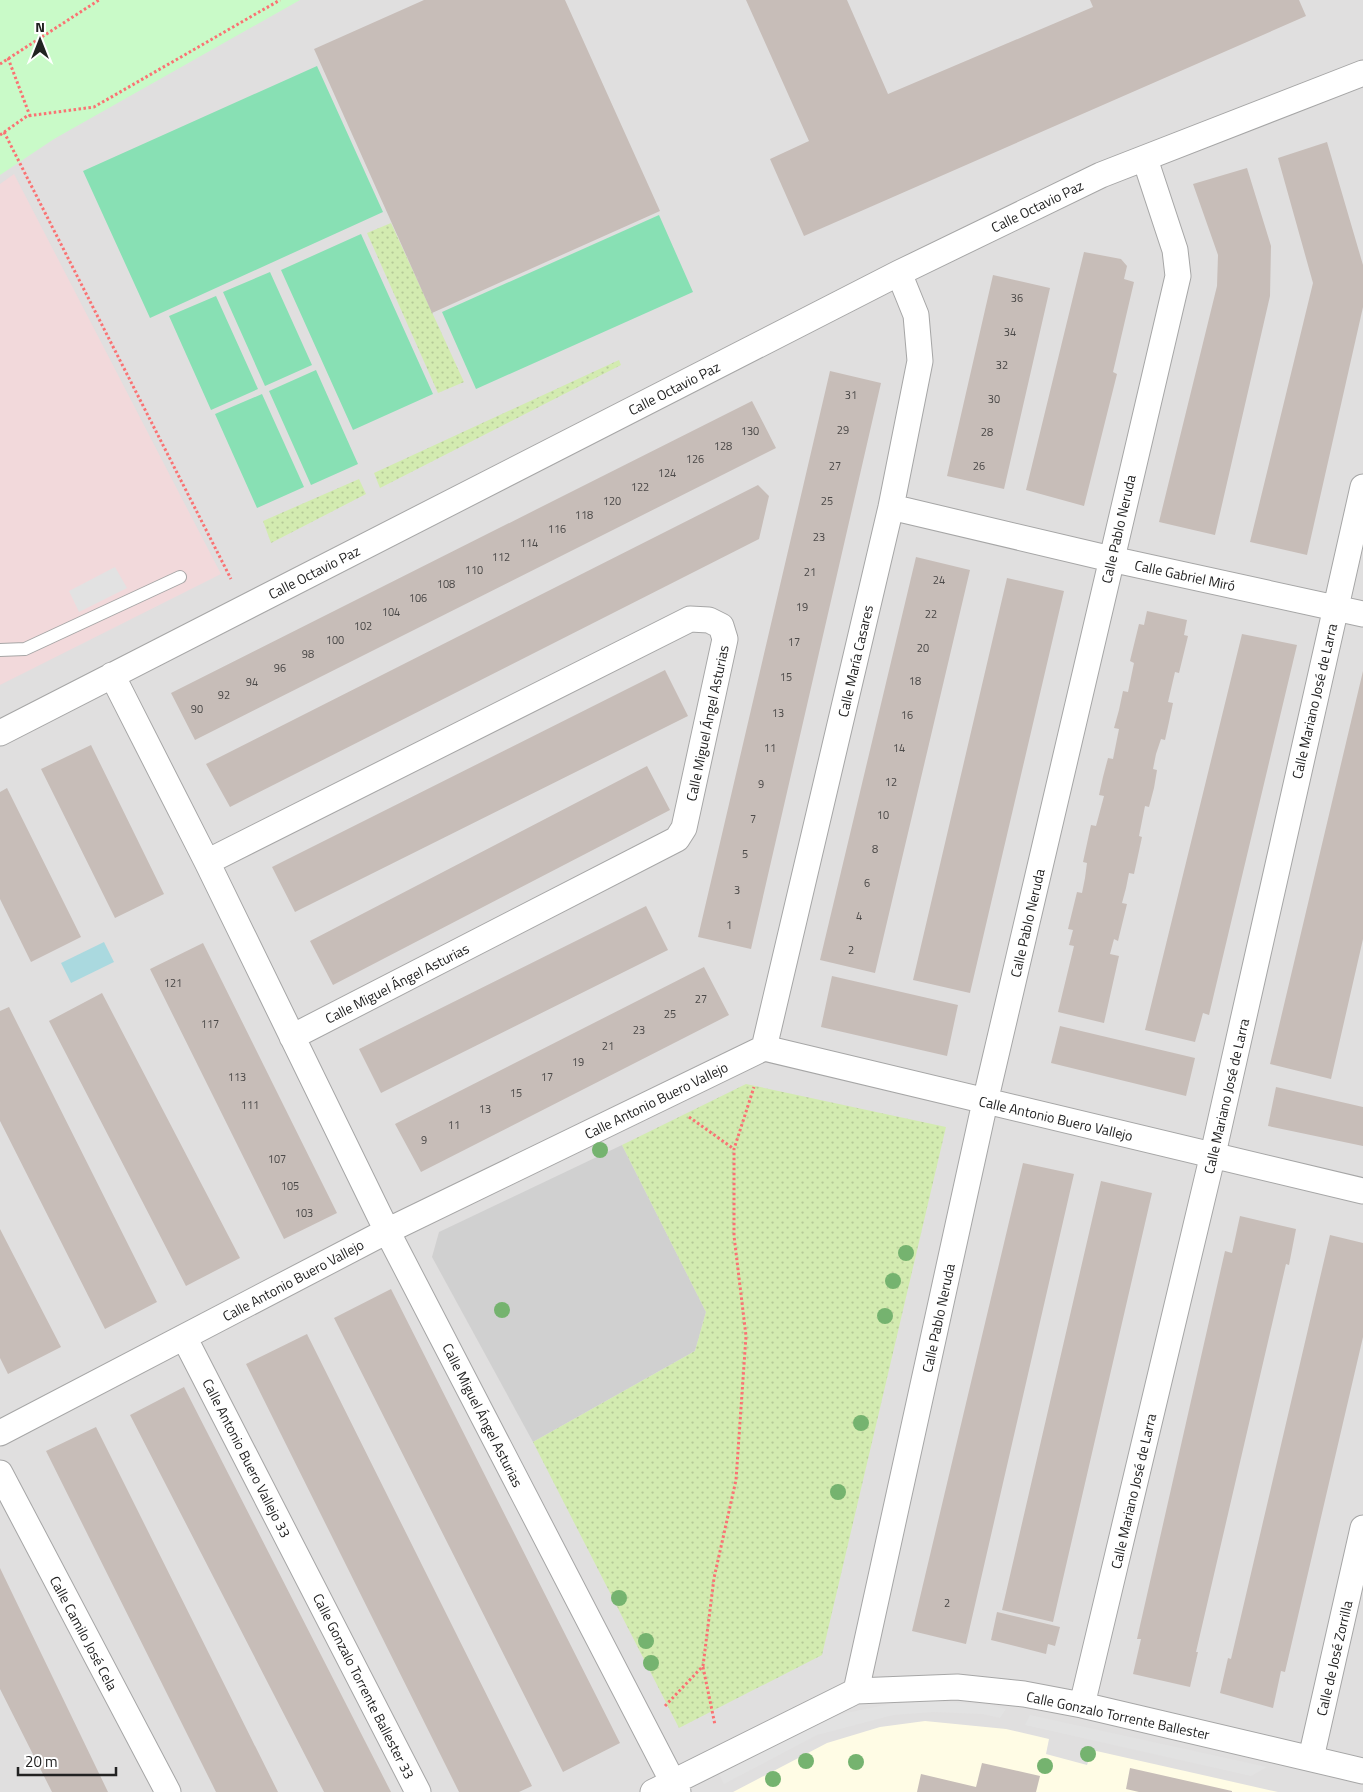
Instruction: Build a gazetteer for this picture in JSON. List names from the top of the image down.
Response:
{
  "streets": {
    "street": [
      "Calle Octavio Paz",
      "Calle Pablo Neruda",
      "Calle Gabriel Miró",
      "Calle María Casares",
      "Calle Mariano José de Larra",
      "Calle Miguel Ángel Asturias",
      "Calle Antonio Buero Vallejo",
      "Calle Antonio Buero Vallejo 33",
      "Calle Camilo José Cela",
      "Calle de José Zorrilla",
      "Calle Gonzalo Torrente Ballester 33",
      "Calle Gonzalo Torrente Ballester"
    ]
  },
  "crossings": [
    ["Calle Octavio Paz", "Calle Pablo Neruda"],
    ["Calle Octavio Paz", "Calle María Casares"],
    ["Calle Octavio Paz", "Calle Miguel Ángel Asturias"],
    ["Calle Pablo Neruda", "Calle Gabriel Miró"],
    ["Calle Pablo Neruda", "Calle Antonio Buero Vallejo"],
    ["Calle Pablo Neruda", "Calle Gonzalo Torrente Ballester"],
    ["Calle Gabriel Miró", "Calle María Casares"],
    ["Calle Gabriel Miró", "Calle Mariano José de Larra"],
    ["Calle María Casares", "Calle Antonio Buero Vallejo"],
    ["Calle Mariano José de Larra", "Calle Antonio Buero Vallejo"],
    ["Calle Mariano José de Larra", "Calle Gonzalo Torrente Ballester"],
    ["Calle Miguel Ángel Asturias", "Calle Antonio Buero Vallejo"],
    ["Calle Miguel Ángel Asturias", "Calle Gonzalo Torrente Ballester"],
    ["Calle Antonio Buero Vallejo", "Calle Antonio Buero Vallejo 33"],
    ["Calle Antonio Buero Vallejo 33", "Calle Gonzalo Torrente Ballester 33"],
    ["Calle de José Zorrilla", "Calle Gonzalo Torrente Ballester"]
  ],
  "house_numbers": [
    "36",
    "34",
    "32",
    "31",
    "30",
    "29",
    "130",
    "28",
    "128",
    "126",
    "27",
    "26",
    "124",
    "122",
    "120",
    "25",
    "118",
    "116",
    "23",
    "114",
    "112",
    "110",
    "21",
    "24",
    "108",
    "106",
    "19",
    "104",
    "22",
    "102",
    "100",
    "17",
    "20",
    "98",
    "96",
    "15",
    "18",
    "94",
    "92",
    "90",
    "13",
    "16",
    "11",
    "14",
    "12",
    "9",
    "10",
    "7",
    "8",
    "5",
    "6",
    "3",
    "4",
    "1",
    "2",
    "121",
    "27",
    "25",
    "117",
    "23",
    "21",
    "19",
    "113",
    "17",
    "15",
    "111",
    "13",
    "11",
    "9",
    "107",
    "105",
    "103",
    "2"
  ],
  "scale_bar": "20 m",
  "north": "top"
}
